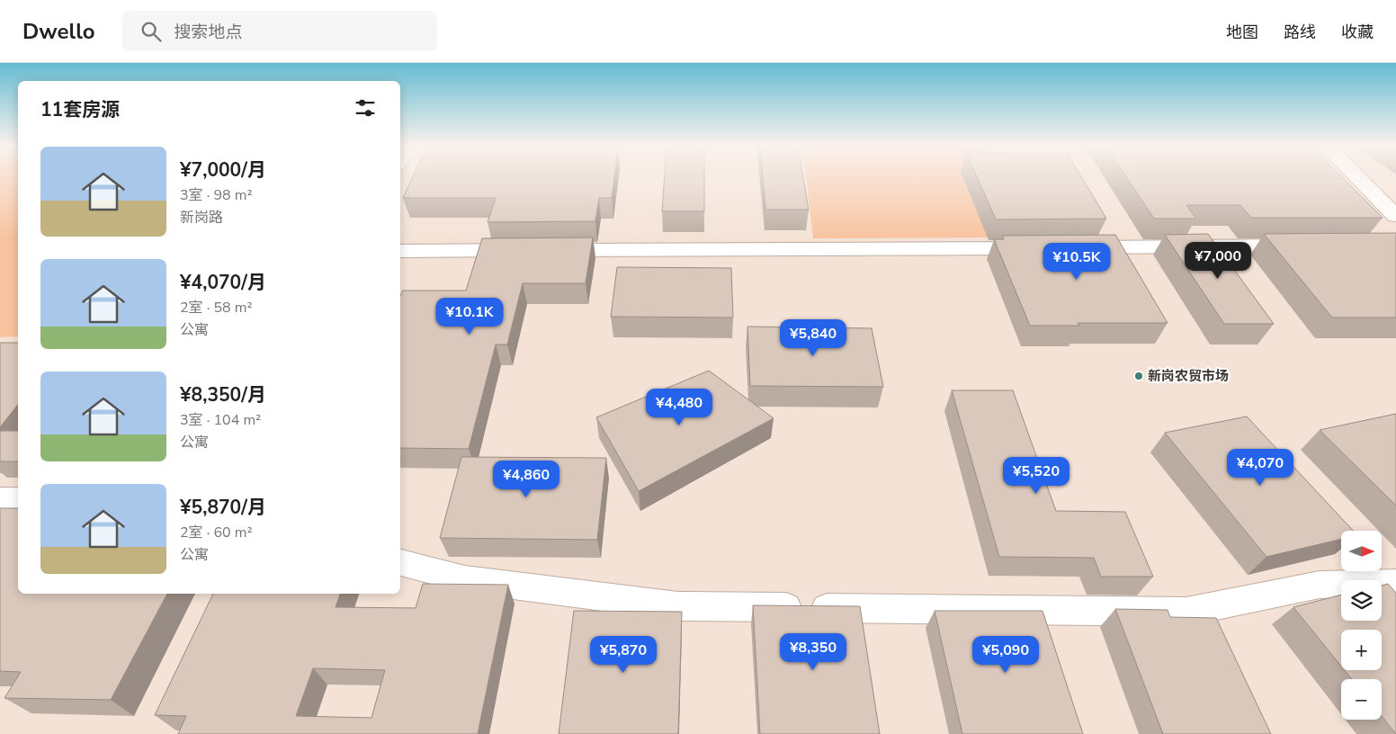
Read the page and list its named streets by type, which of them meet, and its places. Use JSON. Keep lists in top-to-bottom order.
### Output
{
  "places": ["新岗农贸市场"],
  "north": "right",
  "page": {
    "header": "Dwello",
    "search": "搜索地点",
    "nav": ["地图", "路线", "收藏"],
    "heading": "11套房源",
    "list": [
      {
        "name": "¥7,000/月",
        "note": "3室 · 98 m² · 新岗路"
      },
      {
        "name": "¥4,070/月",
        "note": "2室 · 58 m² · 公寓"
      },
      {
        "name": "¥8,350/月",
        "note": "3室 · 104 m² · 公寓"
      },
      {
        "name": "¥5,870/月",
        "note": "2室 · 60 m² · 公寓"
      }
    ],
    "price": [
      "¥7,000",
      "¥10.5K",
      "¥10.1K",
      "¥5,840",
      "¥4,480",
      "¥4,070",
      "¥5,520",
      "¥4,860",
      "¥8,350",
      "¥5,870",
      "¥5,090"
    ],
    "map_buttons": ["+", "−"]
  }
}
